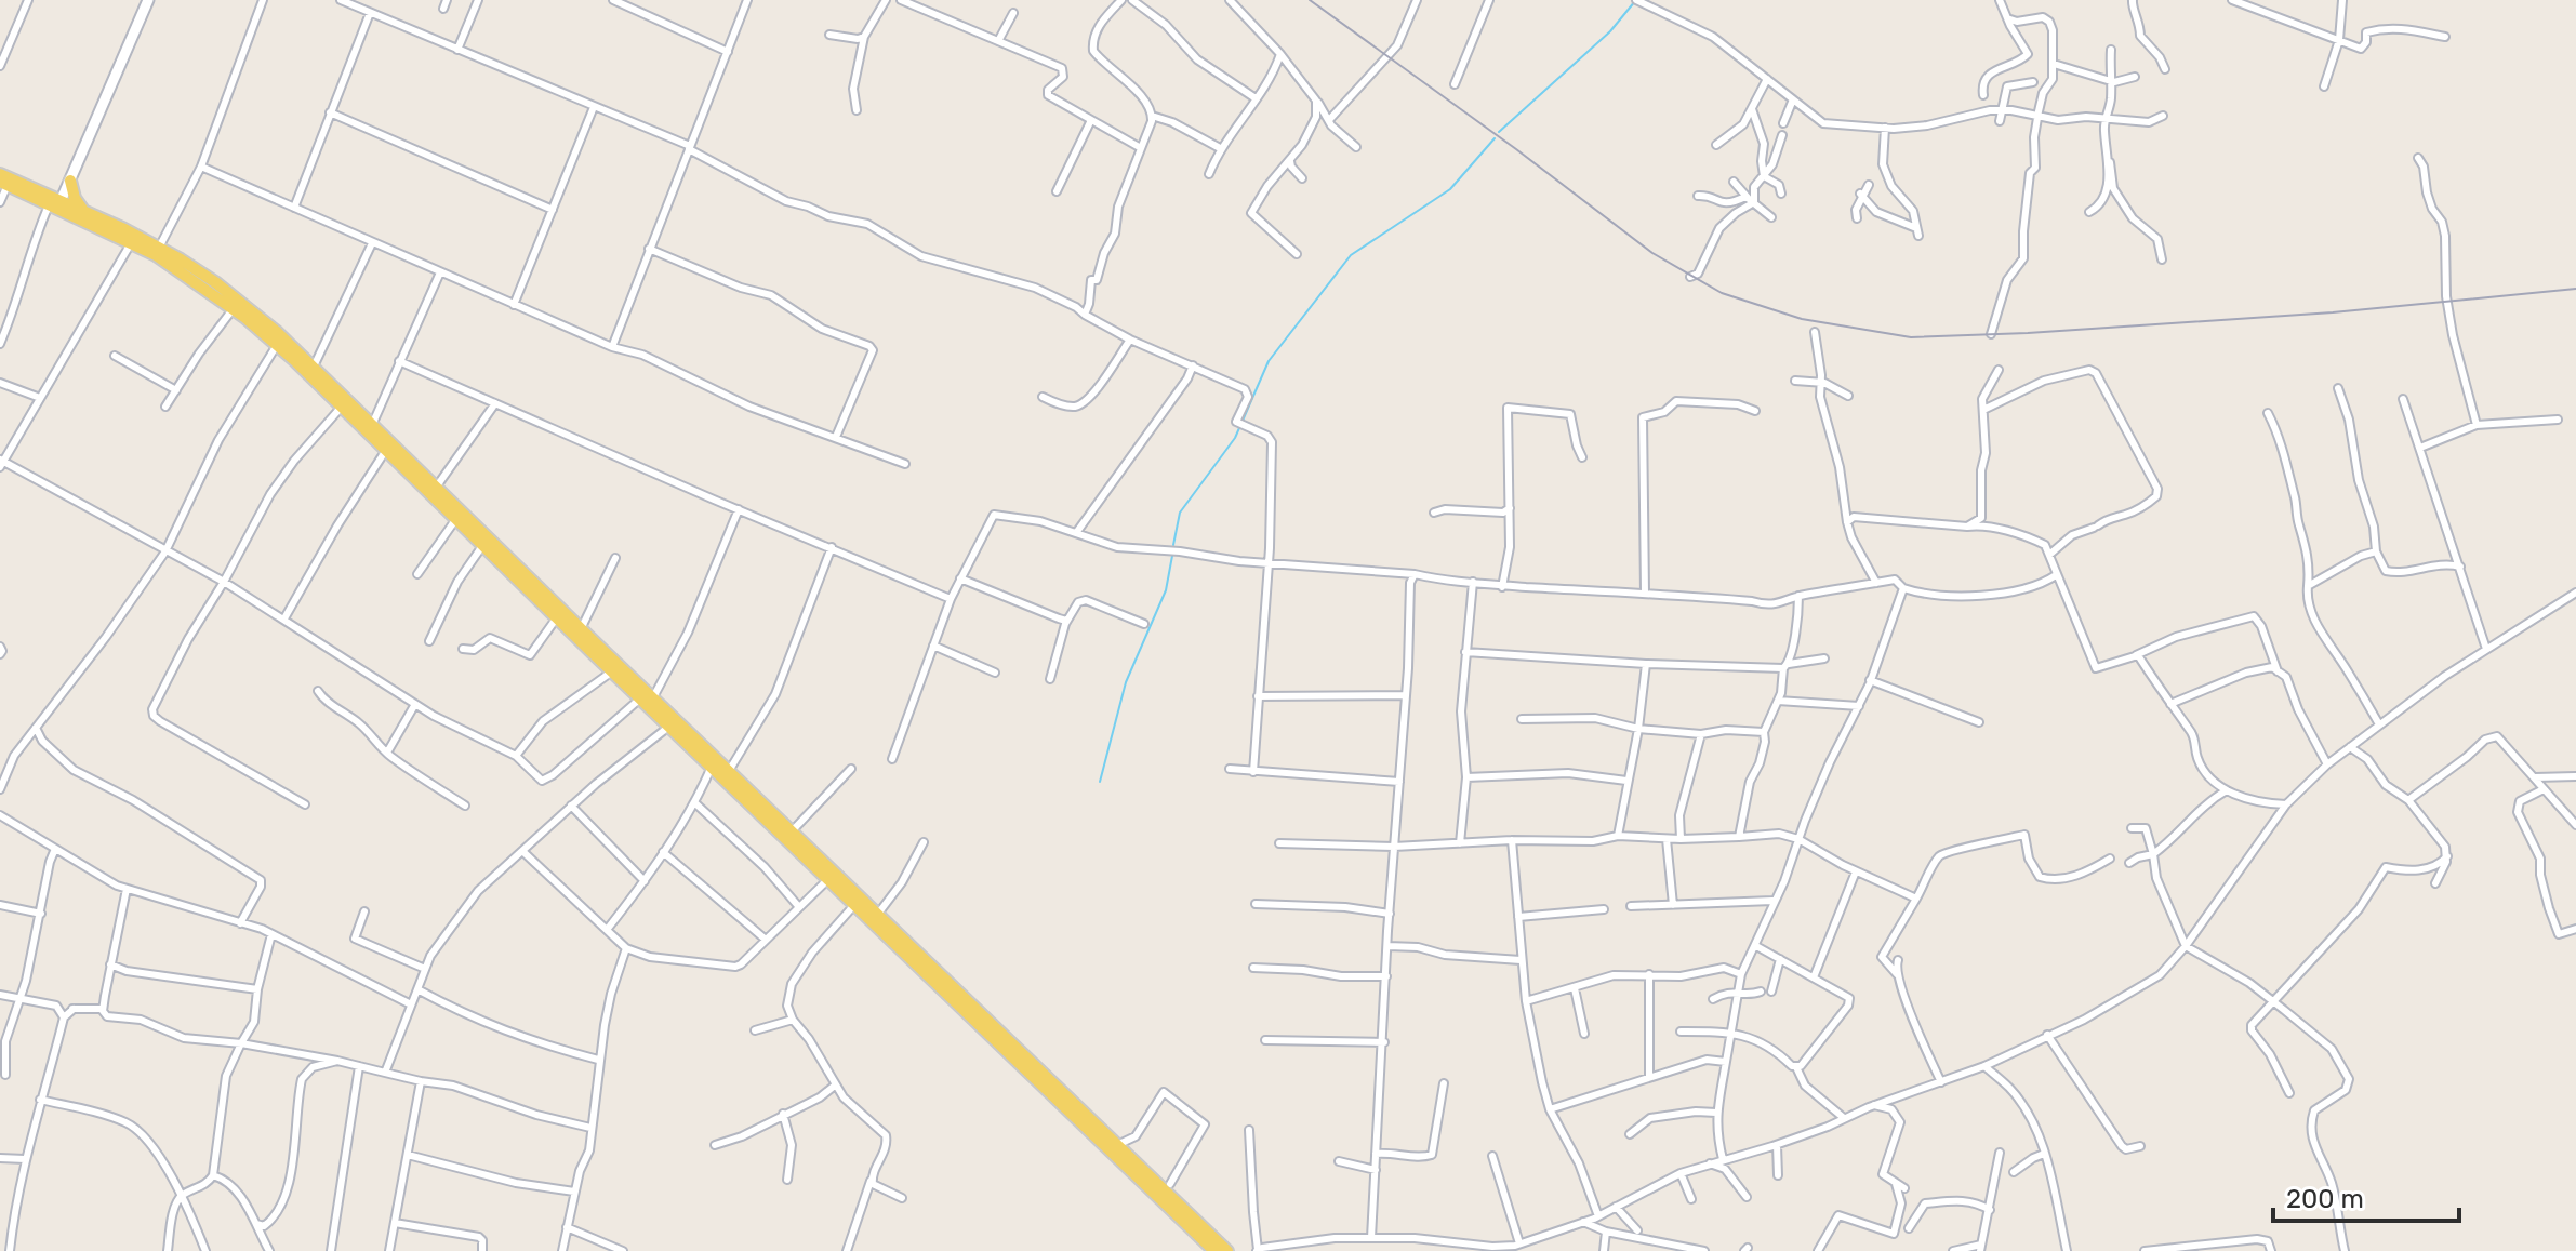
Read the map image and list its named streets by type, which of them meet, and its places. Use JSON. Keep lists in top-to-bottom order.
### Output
{
  "scale_bar": "200 m"
}
